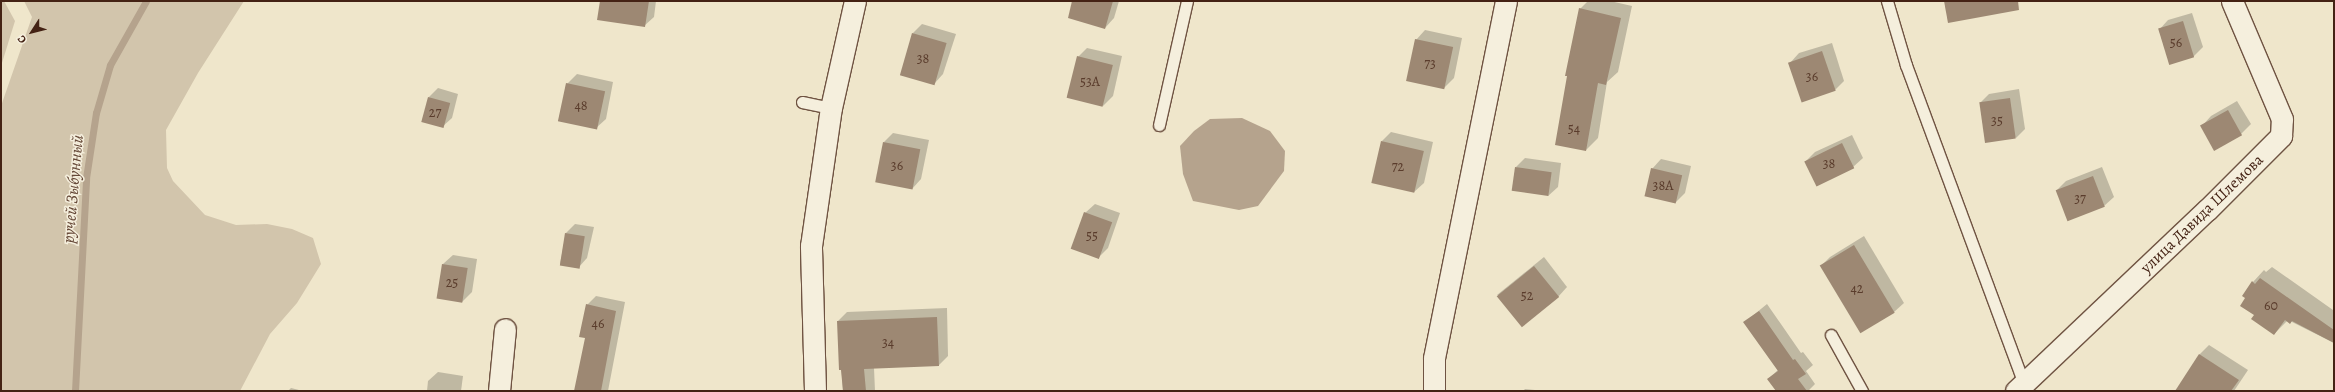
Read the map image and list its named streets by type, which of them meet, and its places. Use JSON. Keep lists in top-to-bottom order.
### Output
{
  "streets": {
    "street": ["улица Давида Шлемова"]
  },
  "water": ["ручей Зыбунный"],
  "house_numbers": [
    "56",
    "38",
    "73",
    "36",
    "53А",
    "48",
    "27",
    "35",
    "54",
    "38",
    "36",
    "72",
    "38А",
    "37",
    "55",
    "25",
    "42",
    "52",
    "60",
    "46",
    "34"
  ],
  "north": "bottom left"
}
